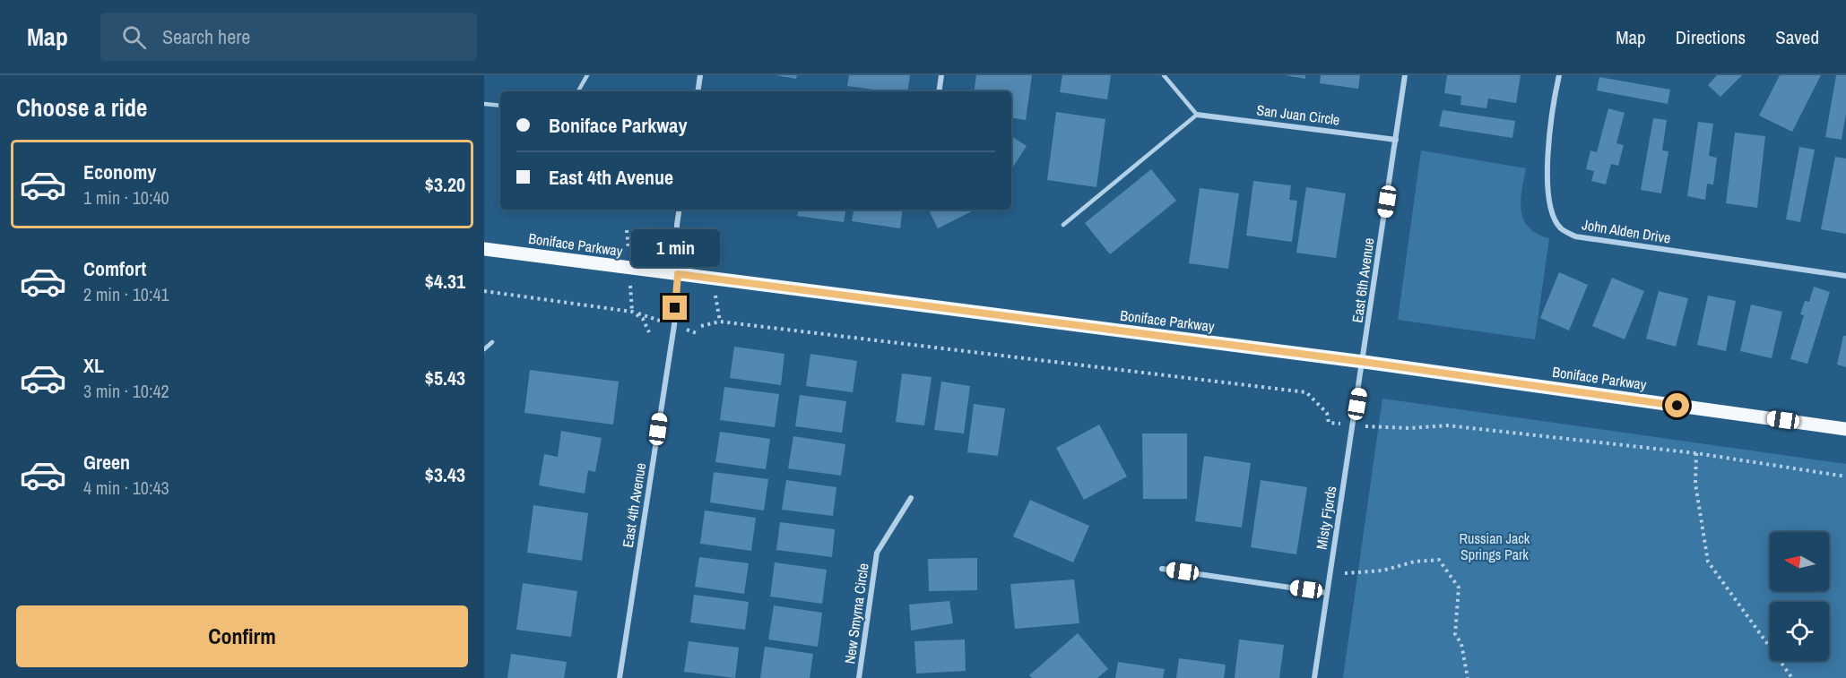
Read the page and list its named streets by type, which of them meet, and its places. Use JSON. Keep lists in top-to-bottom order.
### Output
{
  "streets": {
    "main road": ["Boniface Parkway"],
    "street": [
      "San Juan Circle",
      "John Alden Drive",
      "East 6th Avenue",
      "East 4th Avenue",
      "Misty Fjords",
      "New Smyrna Circle"
    ]
  },
  "crossings": [
    ["San Juan Circle", "East 6th Avenue"],
    ["Boniface Parkway", "East 6th Avenue"],
    ["Boniface Parkway", "East 4th Avenue"],
    ["Boniface Parkway", "Misty Fjords"],
    ["East 6th Avenue", "Misty Fjords"]
  ],
  "parks": ["Russian Jack Springs Park"],
  "north": "left",
  "page": {
    "header": "Map",
    "search": "Search here",
    "nav": ["Map", "Directions", "Saved"],
    "heading": "Choose a ride",
    "banner": ["Boniface Parkway", "East 4th Avenue"],
    "list": [
      {
        "name": "Economy",
        "note": "1 min · 10:40",
        "value": "$3.20"
      },
      {
        "name": "Comfort",
        "note": "2 min · 10:41",
        "value": "$4.31"
      },
      {
        "name": "XL",
        "note": "3 min · 10:42",
        "value": "$5.43"
      },
      {
        "name": "Green",
        "note": "4 min · 10:43",
        "value": "$3.43"
      }
    ],
    "bubble": "1 min",
    "buttons": "Confirm"
  }
}
